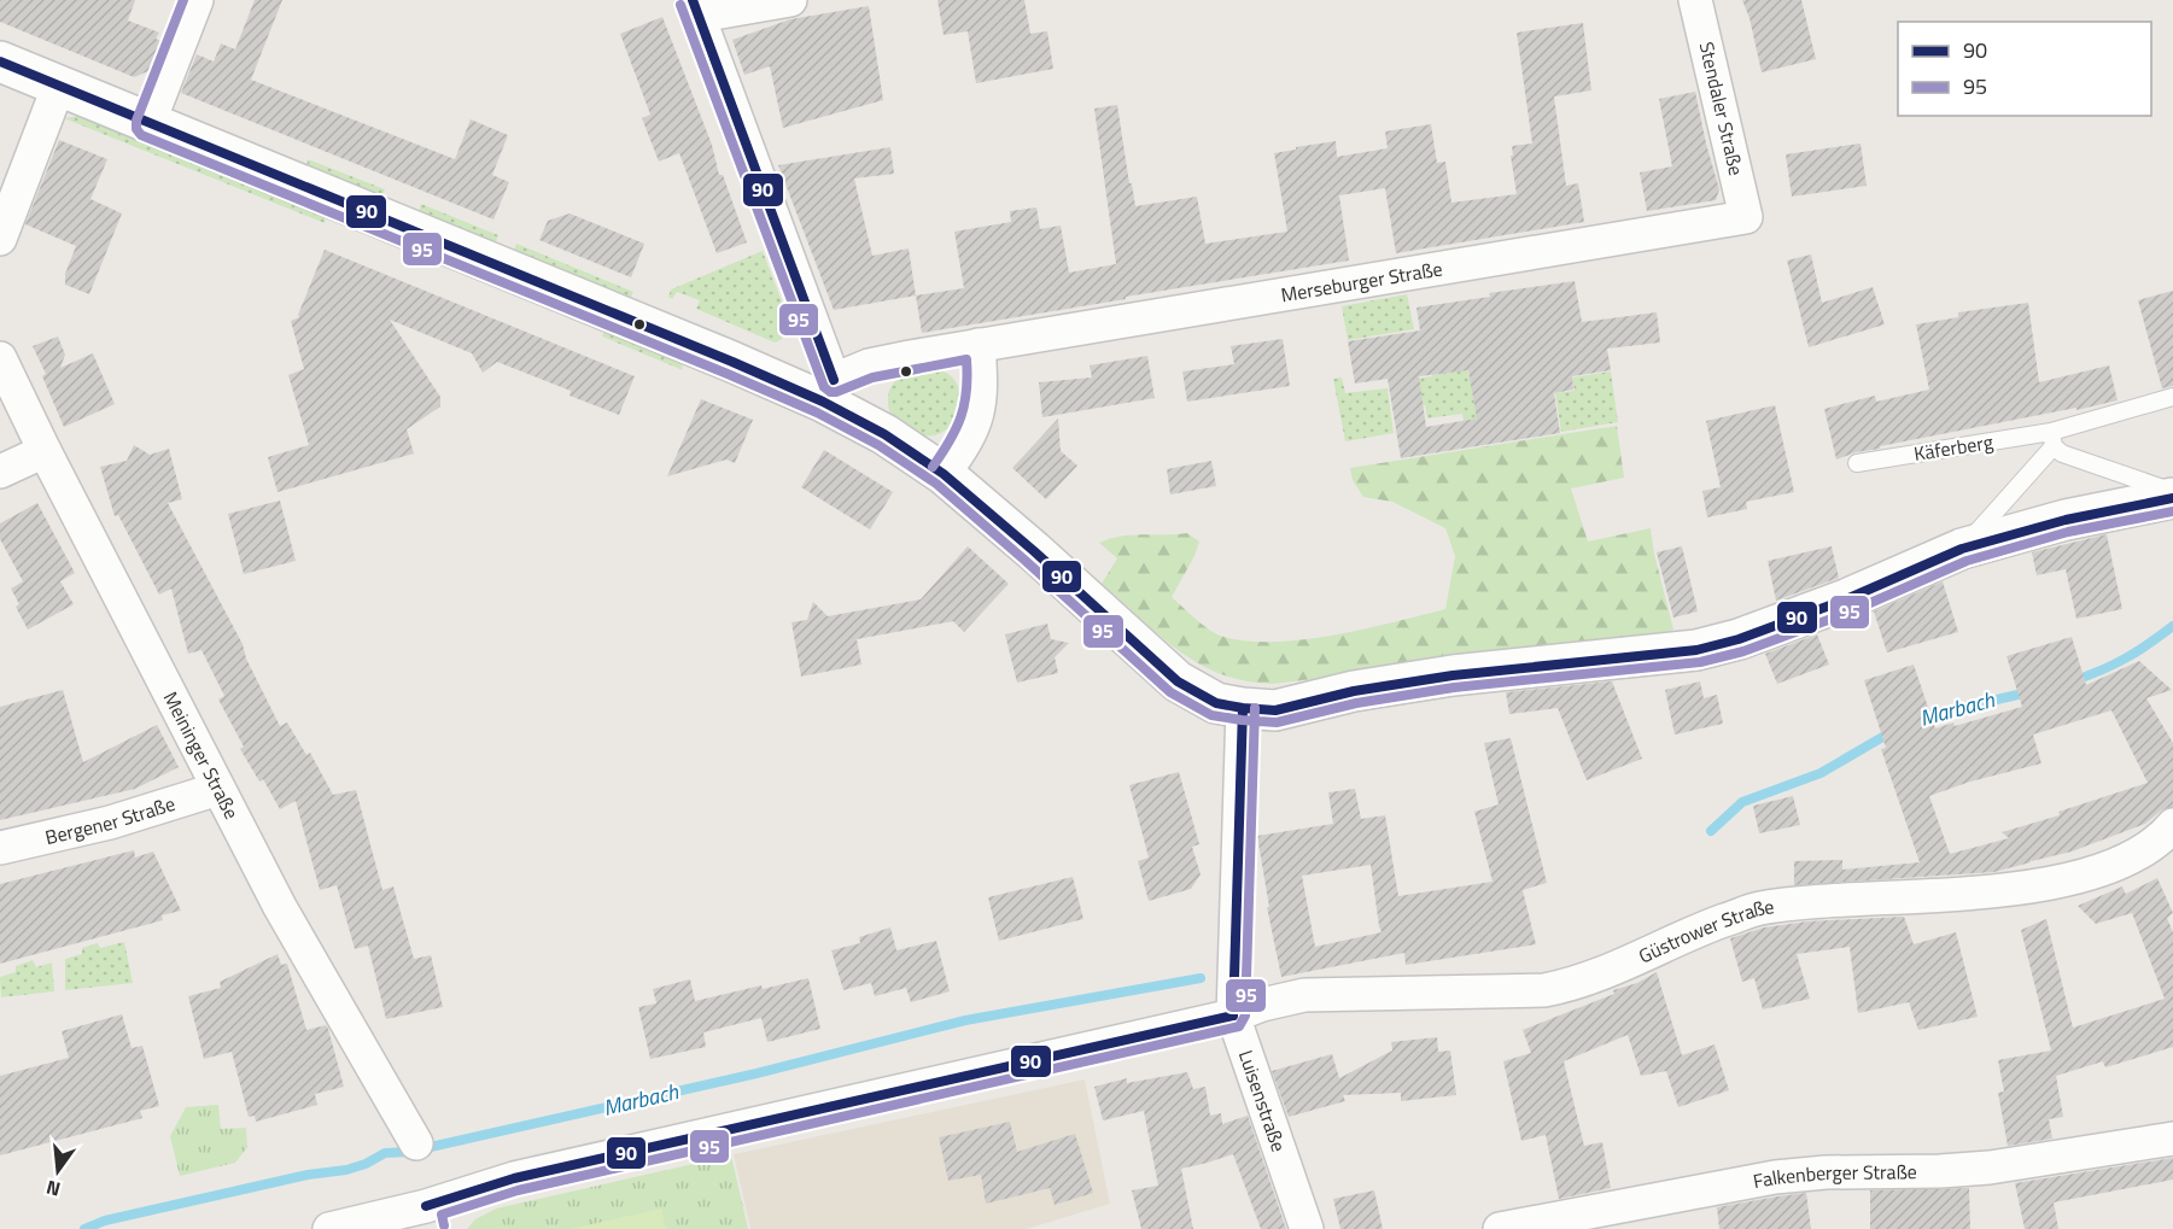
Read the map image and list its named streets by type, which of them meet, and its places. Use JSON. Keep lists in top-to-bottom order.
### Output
{
  "streets": {
    "street": [
      "Stendaler Straße",
      "Merseburger Straße",
      "Meininger Straße",
      "Bergener Straße",
      "Güstrower Straße",
      "Luisenstraße",
      "Falkenberger Straße"
    ],
    "lane": ["Käferberg"]
  },
  "crossings": [
    ["Stendaler Straße", "Merseburger Straße"],
    ["Meininger Straße", "Bergener Straße"],
    ["Güstrower Straße", "Luisenstraße"]
  ],
  "water": ["Marbach"],
  "lines": ["transit line 90", "transit line 95"],
  "legend": ["90", "95"],
  "north": "bottom"
}
